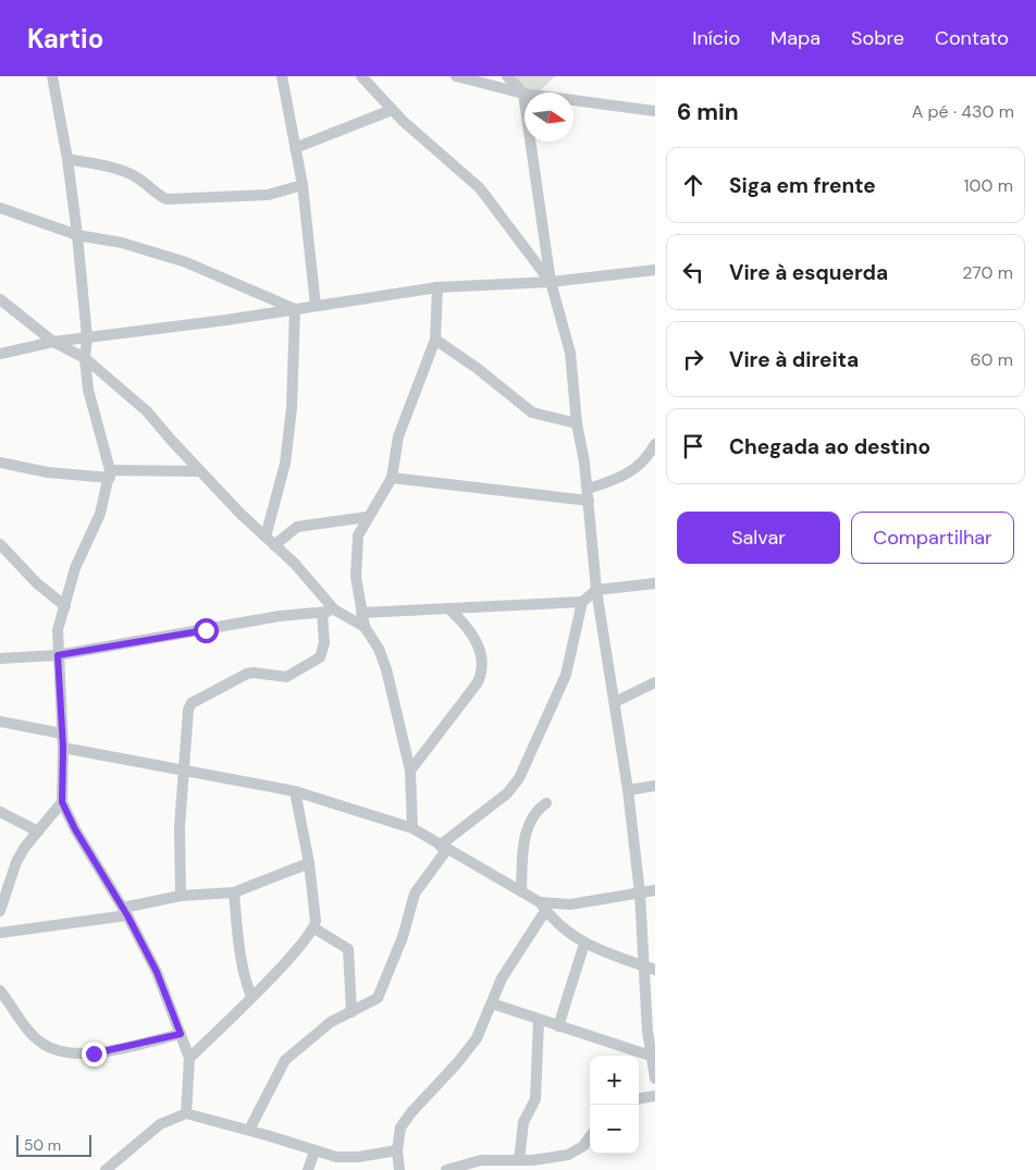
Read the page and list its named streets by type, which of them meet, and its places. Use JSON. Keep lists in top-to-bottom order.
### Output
{
  "scale_bar": "50 m",
  "north": "right",
  "page": {
    "header": "Kartio",
    "nav": [
      "Início",
      "Mapa",
      "Sobre",
      "Contato"
    ],
    "heading": ["6 min", "A pé · 430 m"],
    "list": [
      ["Siga em frente", "100 m"],
      ["Vire à esquerda", "270 m"],
      ["Vire à direita", "60 m"],
      "Chegada ao destino"
    ],
    "buttons": ["Salvar", "Compartilhar"],
    "map_buttons": ["+", "−"],
    "scale": "50 m"
  }
}
